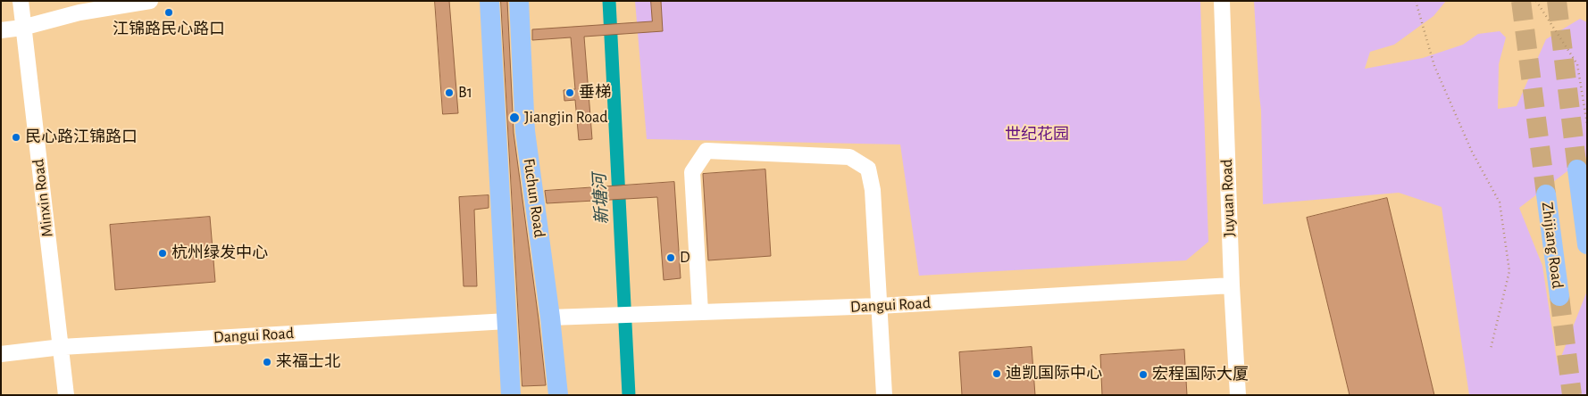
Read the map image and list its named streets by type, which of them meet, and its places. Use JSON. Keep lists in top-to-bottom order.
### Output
{
  "streets": {
    "main road": ["Fuchun Road", "Zhijiang Road"],
    "street": ["Minxin Road", "Juyuan Road", "Dangui Road"]
  },
  "crossings": [
    ["Minxin Road", "Dangui Road"],
    ["Fuchun Road", "Dangui Road"],
    ["Juyuan Road", "Dangui Road"]
  ],
  "water": ["新塘河"],
  "parks": ["世纪花园"],
  "places": [
    "江锦路民心路口",
    "B1",
    "垂梯",
    "Jiangjin Road",
    "民心路江锦路口",
    "杭州绿发中心",
    "D",
    "来福士北",
    "迪凯国际中心",
    "宏程国际大厦"
  ]
}
